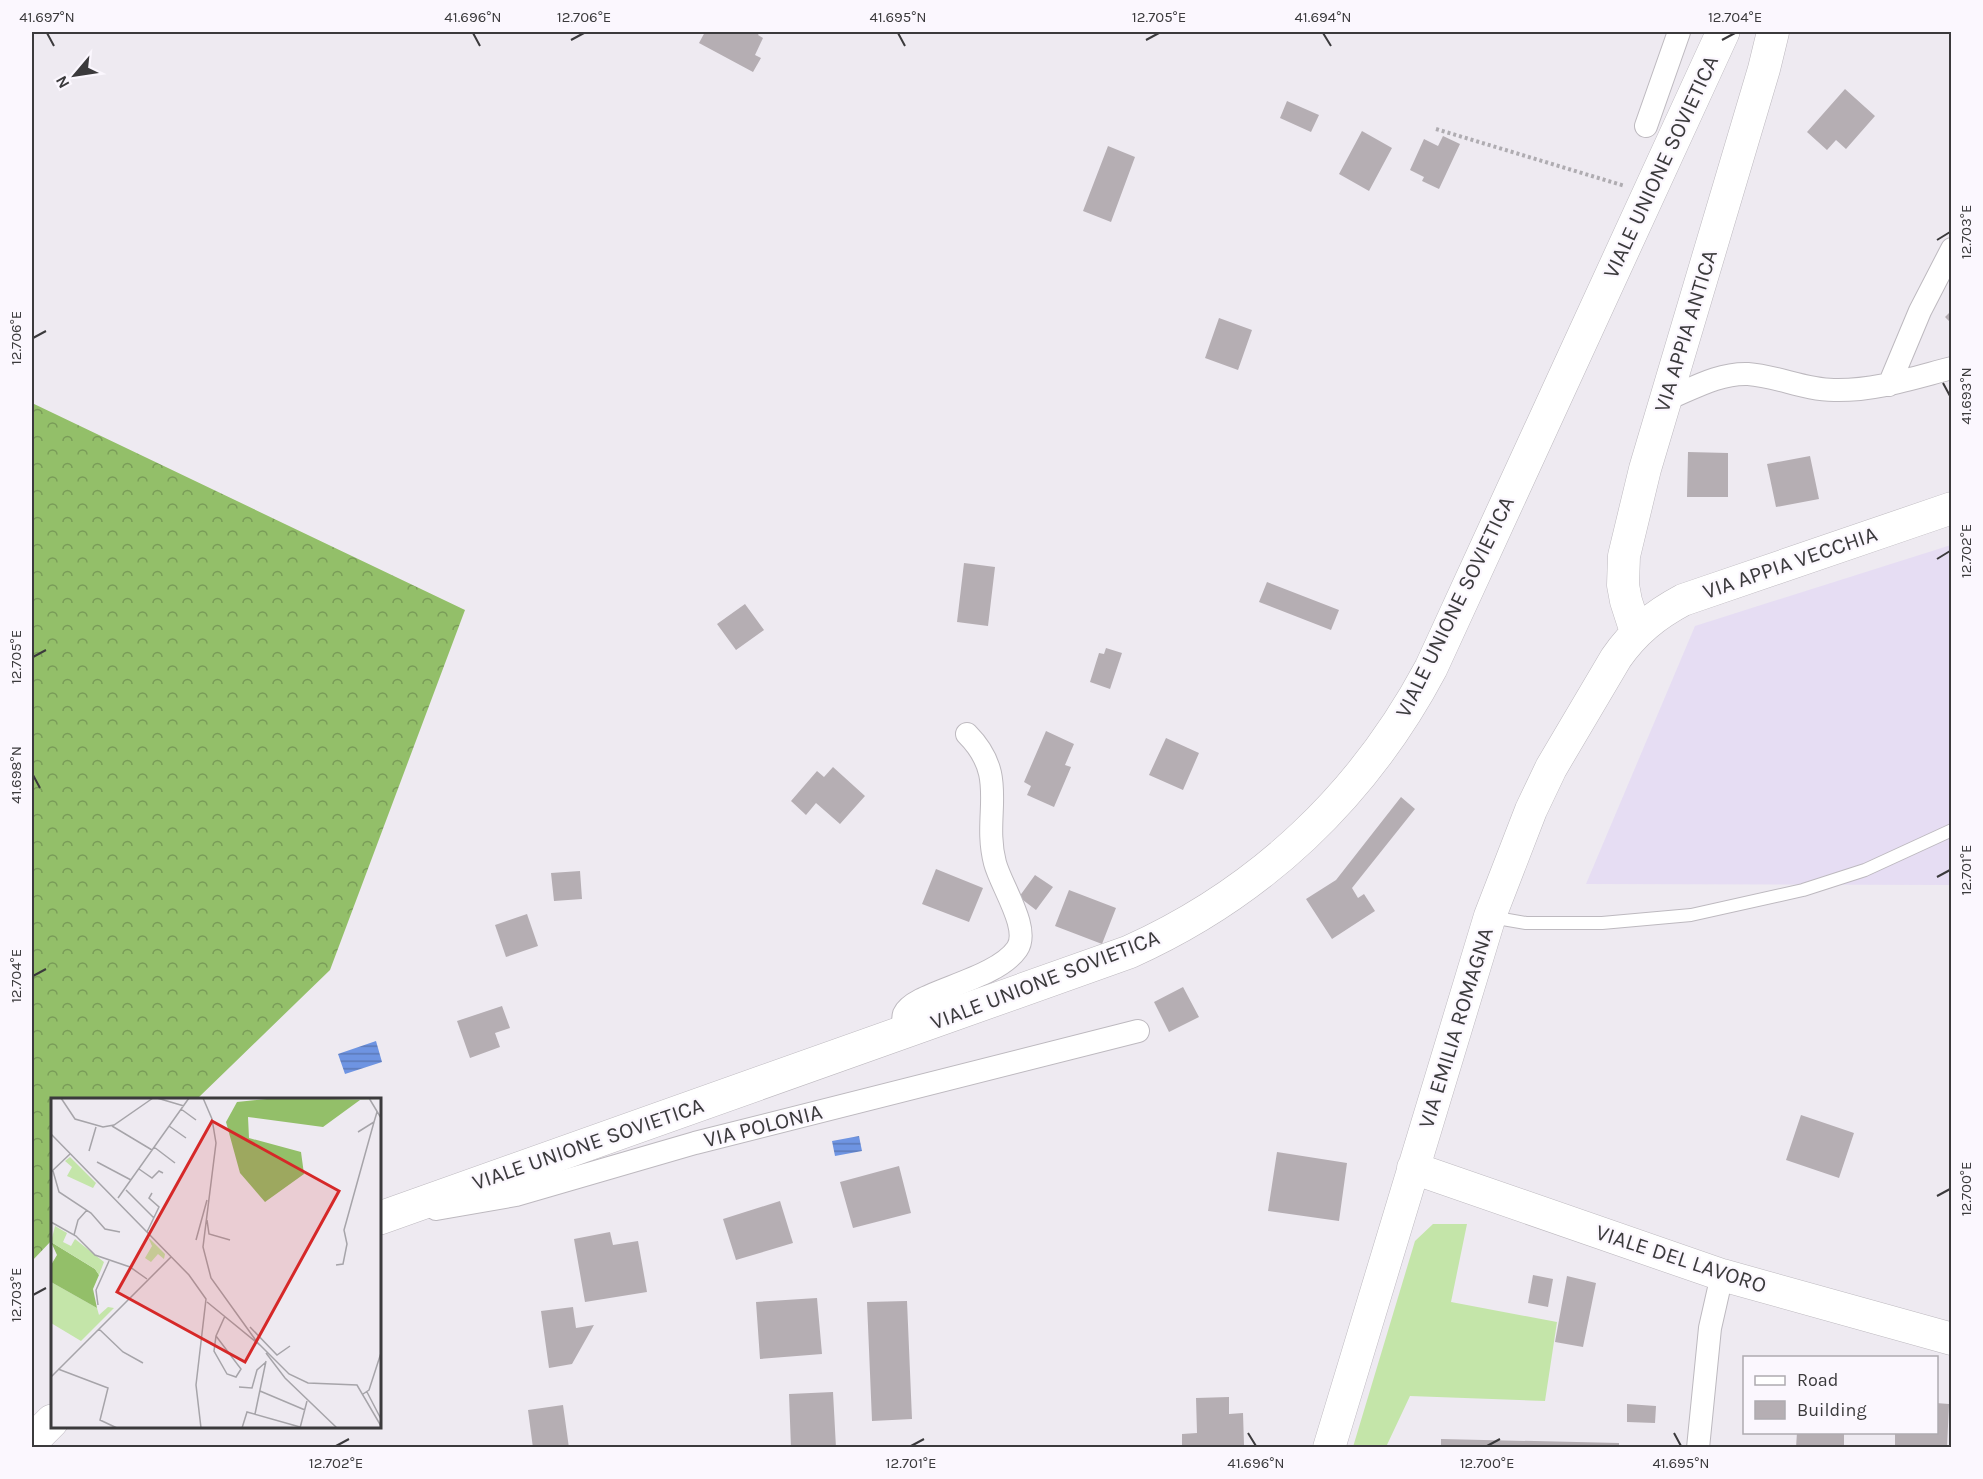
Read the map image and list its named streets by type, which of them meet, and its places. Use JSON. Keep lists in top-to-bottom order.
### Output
{
  "streets": {
    "main road": [
      "VIALE UNIONE SOVIETICA",
      "VIA APPIA ANTICA",
      "VIA APPIA VECCHIA",
      "VIA EMILIA ROMAGNA",
      "VIALE DEL LAVORO"
    ],
    "street": ["VIA POLONIA"]
  },
  "crossings": [
    ["VIALE UNIONE SOVIETICA", "VIA POLONIA"],
    ["VIA APPIA ANTICA", "VIA APPIA VECCHIA"],
    ["VIA APPIA ANTICA", "VIA EMILIA ROMAGNA"],
    ["VIA APPIA VECCHIA", "VIA EMILIA ROMAGNA"],
    ["VIA EMILIA ROMAGNA", "VIALE DEL LAVORO"]
  ],
  "legend": ["Road", "Building"],
  "north": "bottom left",
  "coordinates": [
    "41.697°N",
    "41.696°N",
    "12.706°E",
    "41.695°N",
    "12.705°E",
    "41.694°N",
    "12.704°E",
    "12.703°E",
    "41.693°N",
    "12.702°E",
    "41.698°N",
    "12.701°E",
    "12.700°E"
  ]
}
